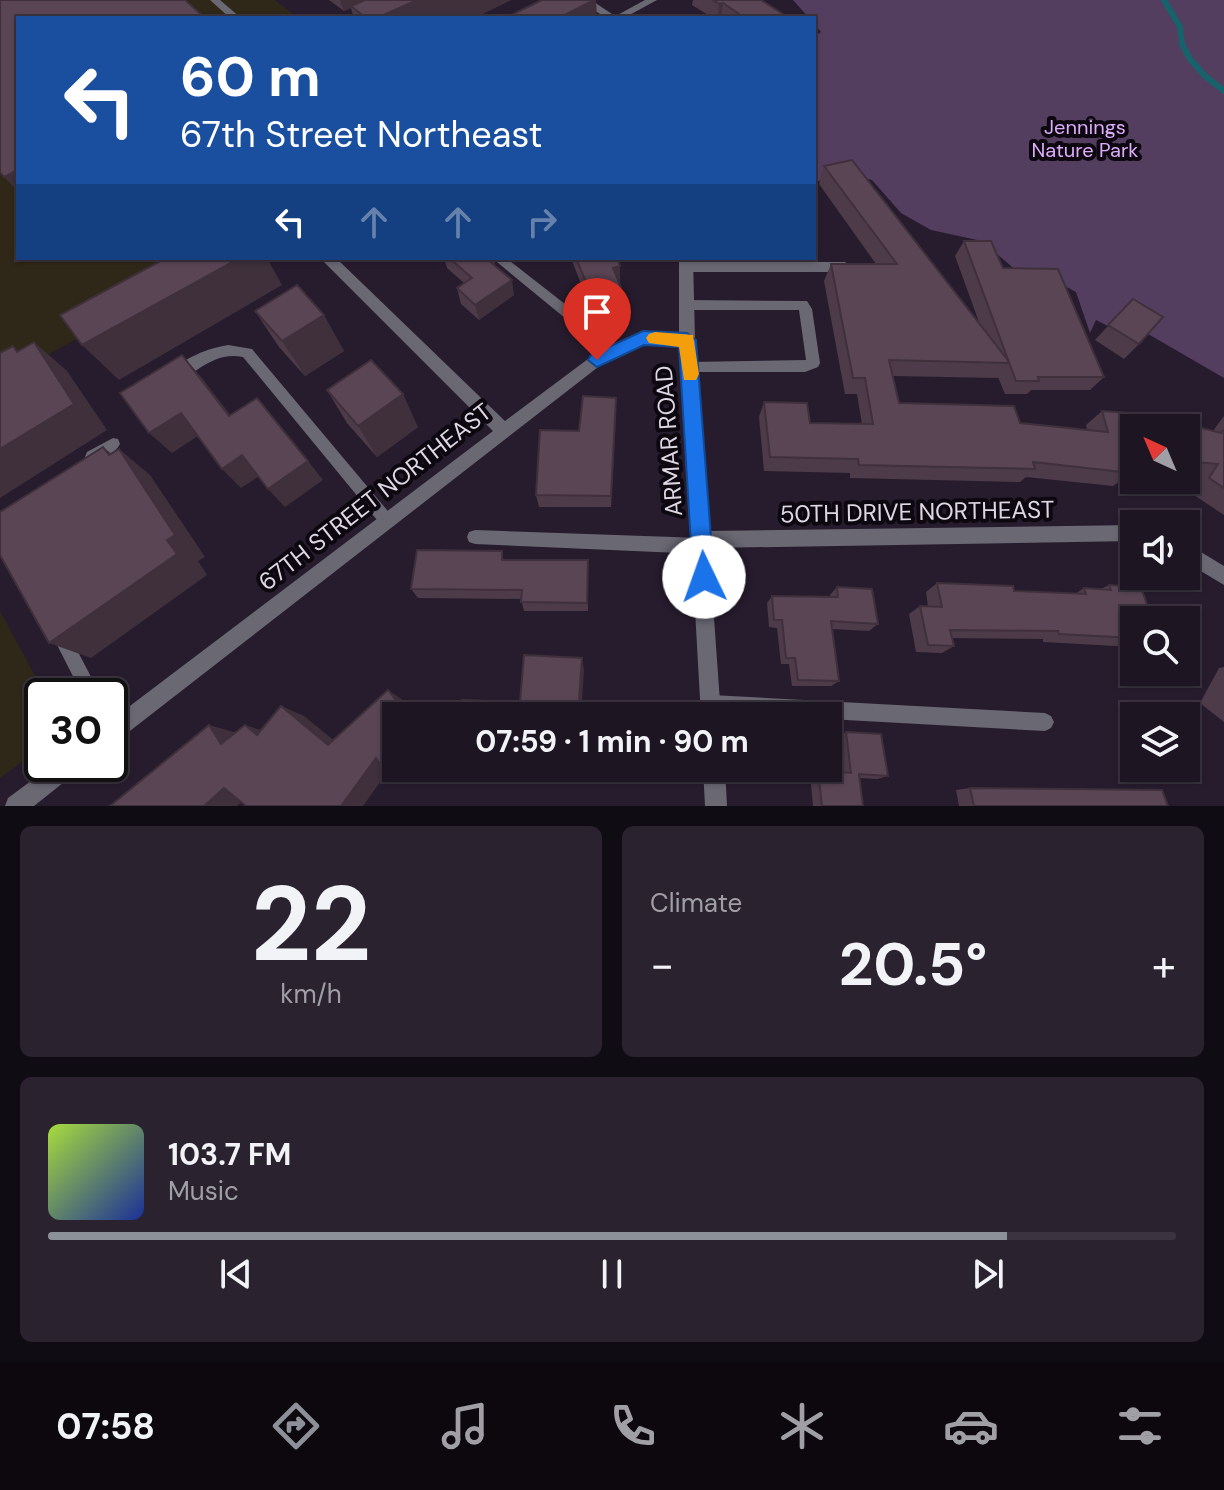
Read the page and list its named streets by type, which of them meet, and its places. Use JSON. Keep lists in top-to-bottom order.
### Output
{
  "streets": {
    "street": ["ARMAR ROAD", "67TH STREET NORTHEAST", "50TH DRIVE NORTHEAST"]
  },
  "crossings": [
    ["ARMAR ROAD", "67TH STREET NORTHEAST"],
    ["ARMAR ROAD", "50TH DRIVE NORTHEAST"]
  ],
  "parks": ["Jennings Nature Park"],
  "north": "top left",
  "page": {
    "turn": ["60 m", "67th Street Northeast"],
    "limit": "30",
    "trip": "07:59 · 1 min · 90 m",
    "tile": [
      ["22", "km/h"],
      "Climate"
    ],
    "heat": ["−", "20.5°", "+"],
    "song": ["103.7 FM", "Music"],
    "tabs": "07:58"
  }
}
